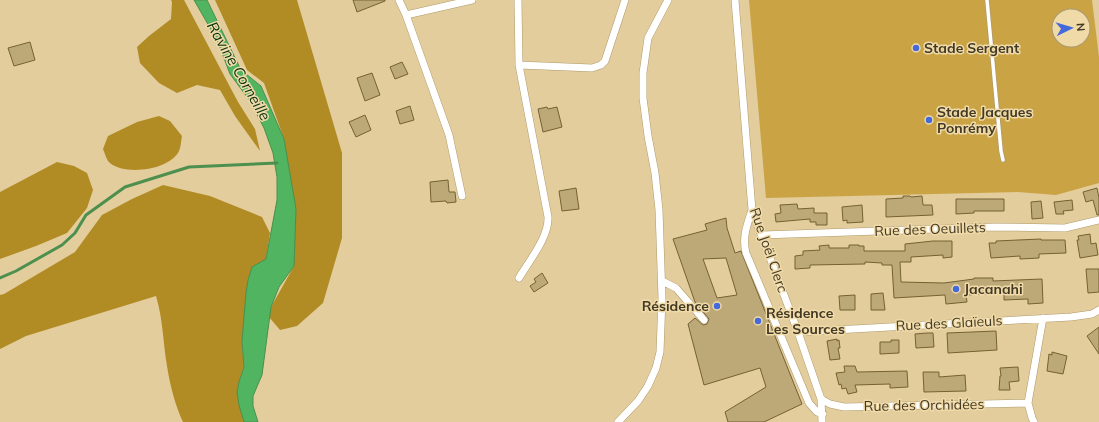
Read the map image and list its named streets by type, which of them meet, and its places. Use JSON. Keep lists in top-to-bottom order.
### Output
{
  "streets": {
    "street": [
      "Rue des Oeuillets",
      "Rue Joël Clerc",
      "Rue des Glaïeuls",
      "Rue des Orchidées"
    ]
  },
  "crossings": [
    ["Rue des Oeuillets", "Rue Joël Clerc"],
    ["Rue Joël Clerc", "Rue des Glaïeuls"],
    ["Rue Joël Clerc", "Rue des Orchidées"]
  ],
  "water": ["Ravine Corneille"],
  "places": [
    "Stade Sergent",
    "Stade Jacques Ponrémy",
    "Jacanahi",
    "Résidence",
    "Résidence Les Sources"
  ],
  "north": "right"
}
